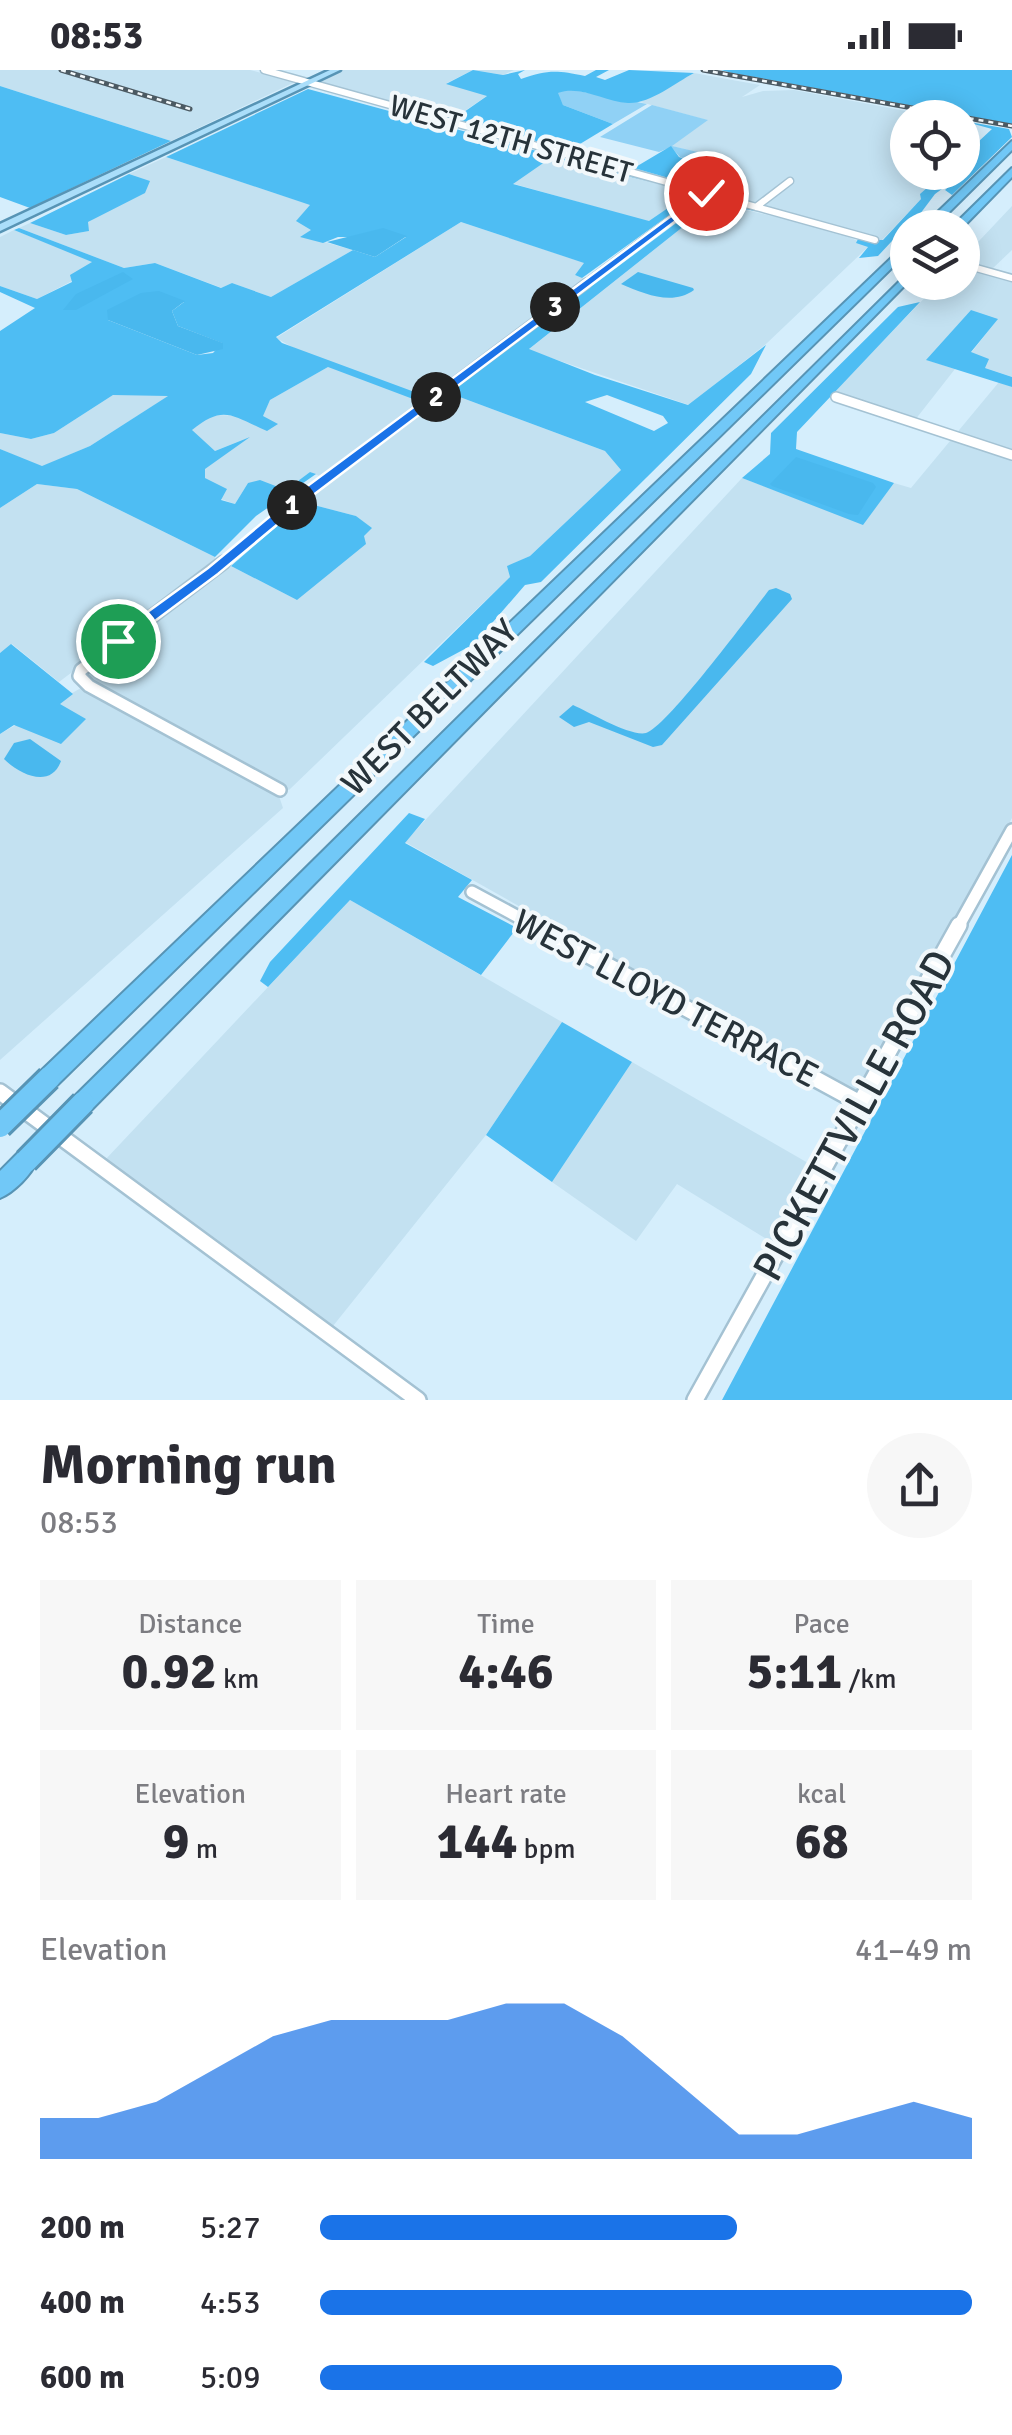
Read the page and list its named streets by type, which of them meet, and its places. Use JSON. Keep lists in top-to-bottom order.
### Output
{
  "streets": {
    "highway": ["WEST BELTWAY"],
    "street": ["WEST 12TH STREET", "WEST LLOYD TERRACE", "PICKETTVILLE ROAD"]
  },
  "crossings": [
    ["WEST LLOYD TERRACE", "PICKETTVILLE ROAD"]
  ],
  "page": {
    "status": "08:53",
    "pins": ["3", "2", "1"],
    "heading": ["Morning run", "08:53"],
    "stats": [
      ["Distance", "0.92 km"],
      ["Time", "4:46"],
      ["Pace", "5:11 /km"],
      ["Elevation", "9 m"],
      ["Heart rate", "144 bpm"],
      ["kcal", "68"]
    ],
    "chart": ["Elevation", "41–49 m"],
    "list": [
      {
        "name": "200 m",
        "note": "5:27"
      },
      {
        "name": "400 m",
        "note": "4:53"
      },
      {
        "name": "600 m",
        "note": "5:09"
      }
    ]
  }
}
